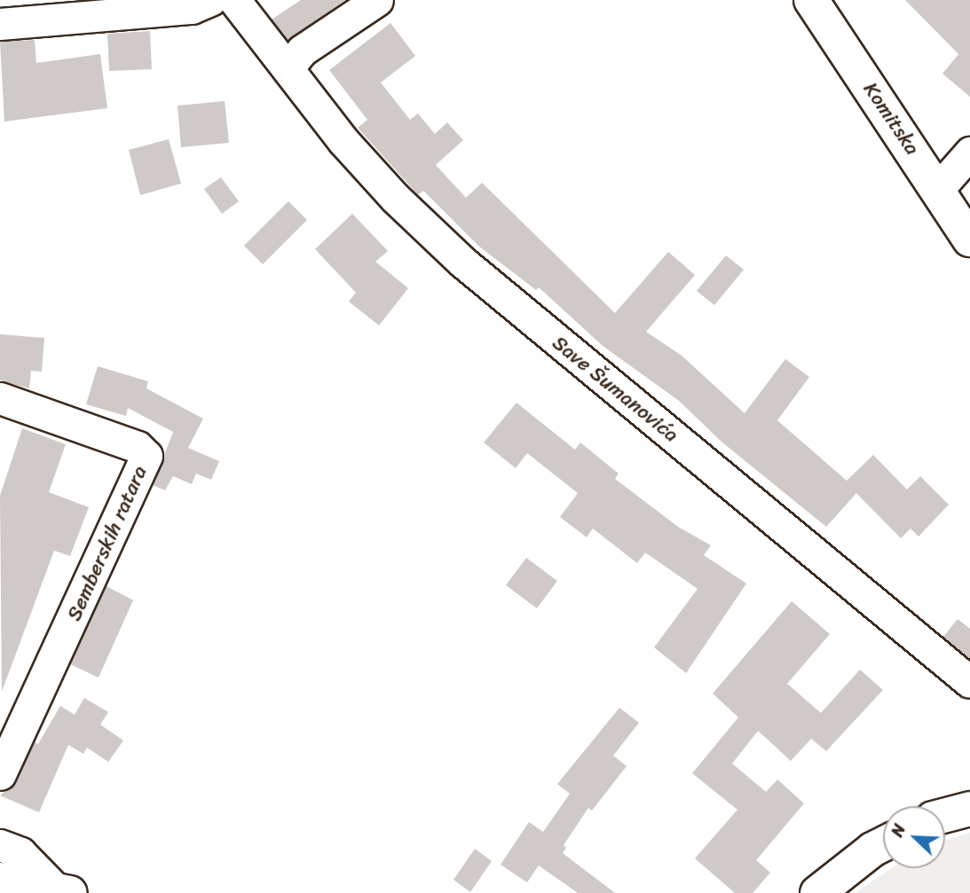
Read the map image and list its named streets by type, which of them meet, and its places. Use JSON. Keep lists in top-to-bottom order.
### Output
{
  "streets": {
    "main road": ["Komitska"],
    "street": ["Save Šumanovića", "Semberskih ratara"]
  },
  "north": "top left"
}
